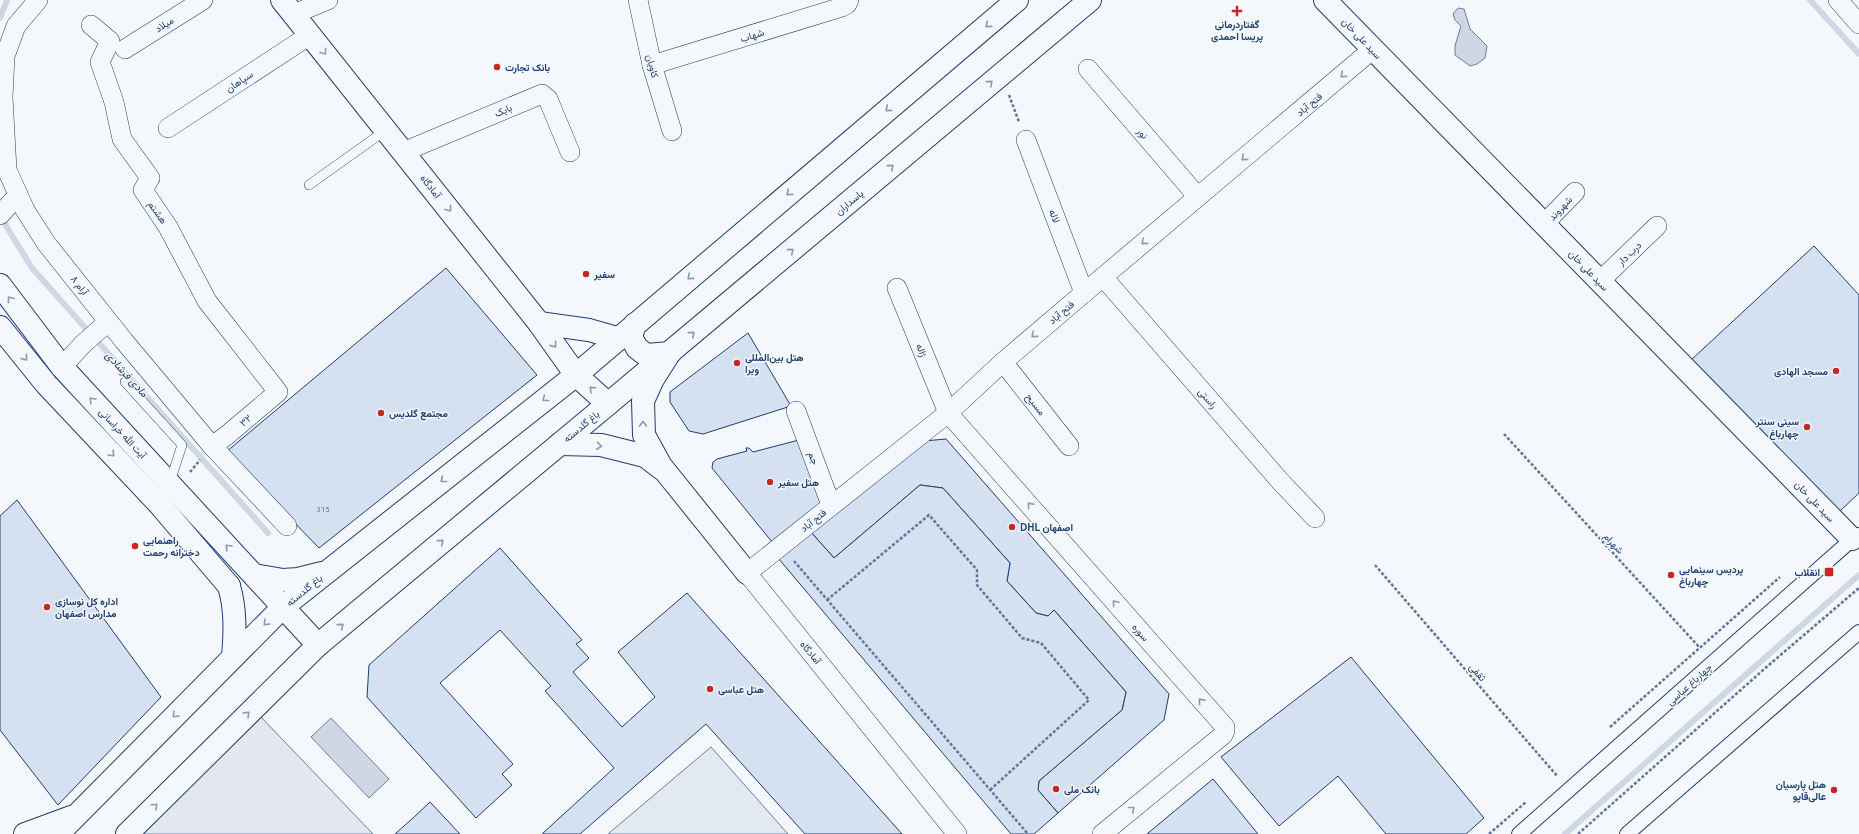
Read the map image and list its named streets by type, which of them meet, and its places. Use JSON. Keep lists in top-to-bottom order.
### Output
{
  "streets": {
    "main road": [
      "سید علی خان",
      "آمادگاه",
      "پاسداران",
      "باغ گلدسته",
      "آیت الله خراسانی"
    ],
    "street": [
      "میلاد",
      "شهاب",
      "کاویان",
      "سپاهان",
      "فتح آباد",
      "بابک",
      "نور",
      "شهروند",
      "هشتم",
      "لاله",
      "درب دار",
      "۸ آرام",
      "ژاله",
      "راستی",
      "مسیح",
      "۳۲",
      "جم",
      "سوره",
      "چهارباغ عباسی"
    ],
    "path": ["شهرام", "ثقفی"]
  },
  "crossings": [
    ["شهاب", "کاویان"],
    ["سید علی خان", "فتح آباد"],
    ["سید علی خان", "شهروند"],
    ["سید علی خان", "درب دار"],
    ["سید علی خان", "چهارباغ عباسی"],
    ["سپاهان", "آمادگاه"],
    ["فتح آباد", "نور"],
    ["فتح آباد", "آمادگاه"],
    ["فتح آباد", "لاله"],
    ["فتح آباد", "ژاله"],
    ["فتح آباد", "راستی"],
    ["فتح آباد", "مسیح"],
    ["فتح آباد", "جم"],
    ["فتح آباد", "سوره"],
    ["بابک", "آمادگاه"],
    ["آمادگاه", "پاسداران"],
    ["آمادگاه", "باغ گلدسته"],
    ["پاسداران", "باغ گلدسته"],
    ["هشتم", "۳۲"],
    ["۸ آرام", "۳۲"],
    ["ژاله", "سوره"],
    ["باغ گلدسته", "آیت الله خراسانی"],
    ["شهرام", "چهارباغ عباسی"],
    ["ثقفی", "چهارباغ عباسی"]
  ],
  "one_way": ["فتح آباد"],
  "water": ["مادی فرشادی"],
  "places": {
    "health": ["گفتاردرمانی پریسا احمدی"],
    "other": [
      "بانک تجارت",
      "سفیر",
      "هتل بین‌المللی ویرا",
      "مسجد الهادی",
      "مجتمع گلدیس",
      "سیتی سنتر چهارباغ",
      "هتل سفیر",
      "DHL اصفهان",
      "راهنمایی دخترانه رحمت",
      "پردیس سینمایی چهارباغ",
      "اداره کل نوسازی مدارس اصفهان",
      "هتل عباسی",
      "بانک ملی",
      "هتل پارسیان عالی‌قاپو"
    ],
    "transit": ["انقلاب"]
  },
  "house_numbers": ["315"]
}
